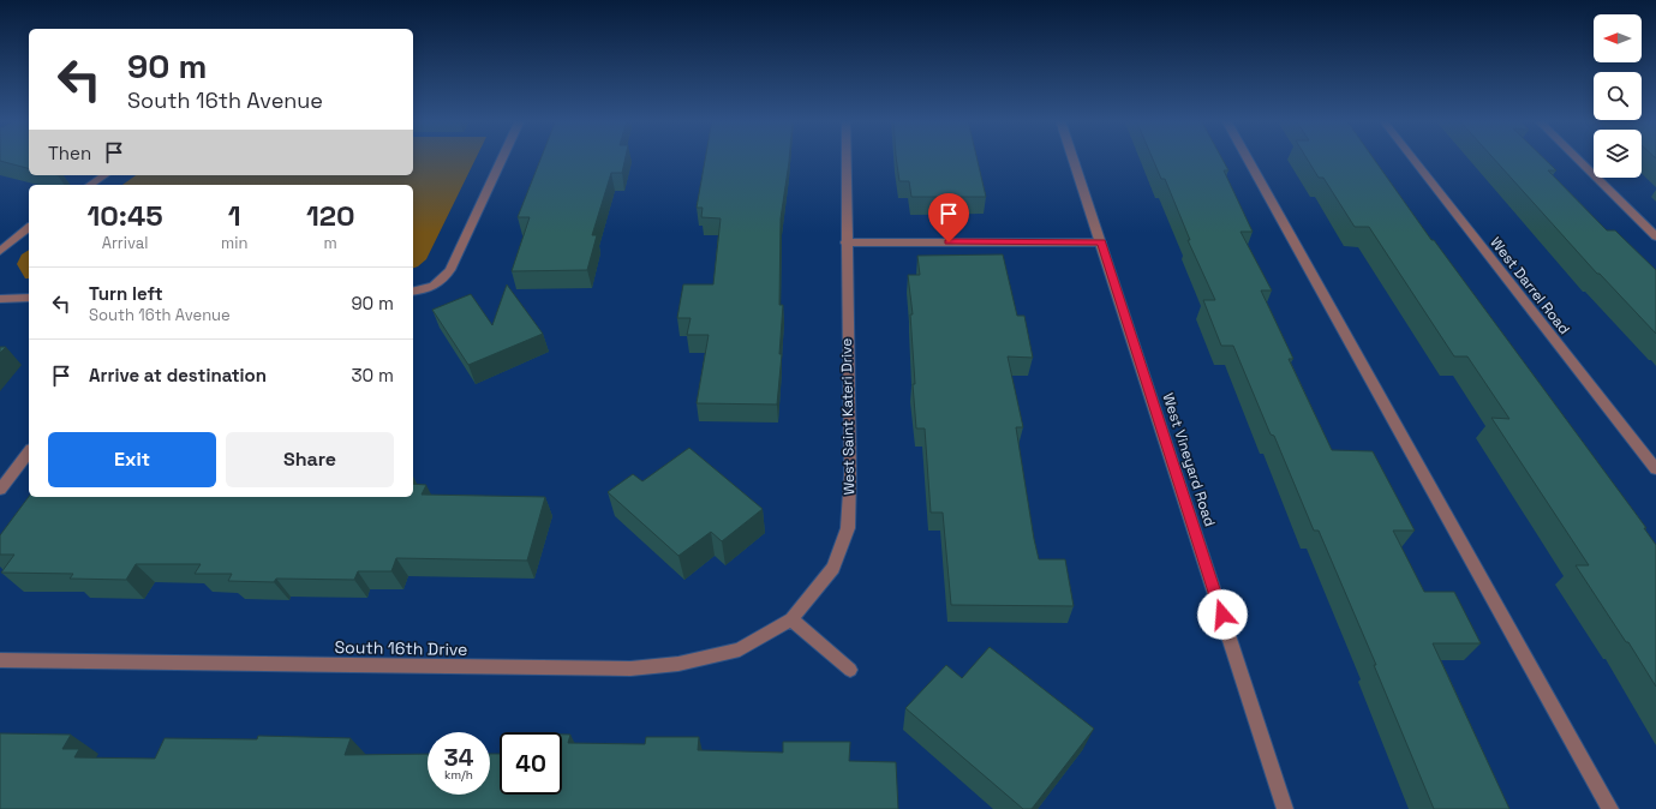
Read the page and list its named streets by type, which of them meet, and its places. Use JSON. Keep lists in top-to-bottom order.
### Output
{
  "streets": {
    "street": [
      "West Darrel Road",
      "West Saint Kateri Drive",
      "West Vineyard Road",
      "South 16th Drive"
    ]
  },
  "crossings": [
    ["West Saint Kateri Drive", "South 16th Drive"]
  ],
  "north": "left",
  "page": {
    "turn": ["90 m", "South 16th Avenue"],
    "then": "Then",
    "eta": [
      "10:45",
      "Arrival",
      "1",
      "min",
      "120",
      "m"
    ],
    "list": [
      {
        "name": "Turn left",
        "note": "South 16th Avenue",
        "value": "90 m"
      },
      {
        "name": "Arrive at destination",
        "value": "30 m"
      }
    ],
    "buttons": ["Exit", "Share"],
    "speed": "34 km/h",
    "limit": "40"
  }
}
